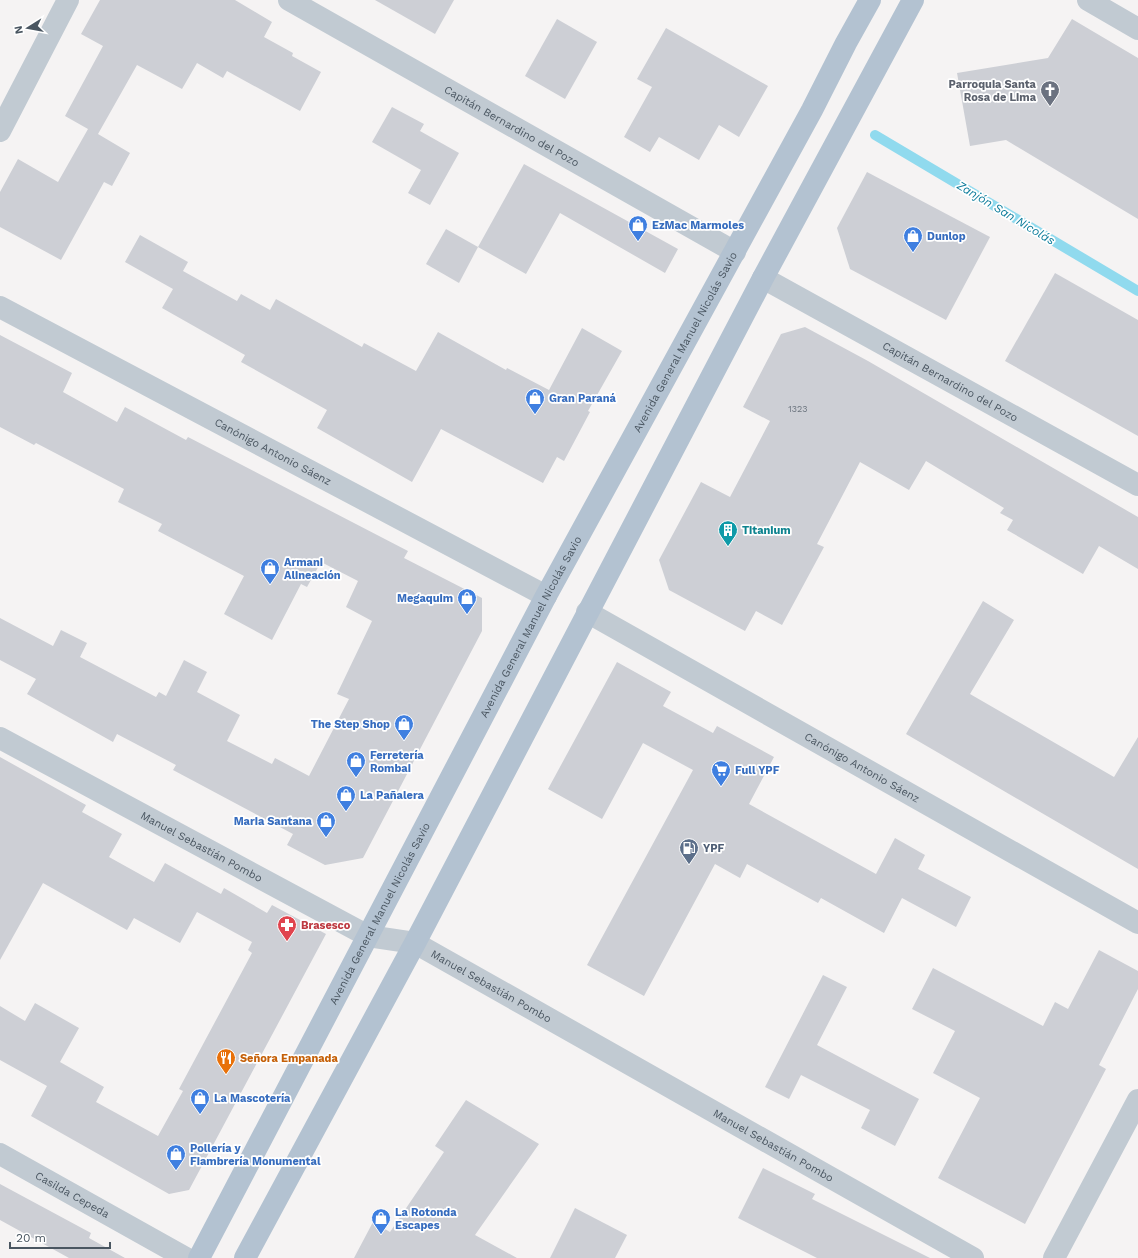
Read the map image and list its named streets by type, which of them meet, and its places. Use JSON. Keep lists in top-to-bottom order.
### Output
{
  "streets": {
    "main road": ["Avenida General Manuel Nicolás Savio"],
    "street": [
      "Capitán Bernardino del Pozo",
      "Canónigo Antonio Sáenz",
      "Manuel Sebastián Pombo",
      "Casilda Cepeda"
    ]
  },
  "crossings": [
    ["Capitán Bernardino del Pozo", "Avenida General Manuel Nicolás Savio"],
    ["Avenida General Manuel Nicolás Savio", "Canónigo Antonio Sáenz"],
    ["Avenida General Manuel Nicolás Savio", "Manuel Sebastián Pombo"]
  ],
  "water": ["Zanjón San Nicolás"],
  "places": {
    "church": ["Parroquia Santa Rosa de Lima"],
    "shop": [
      "EzMac Marmoles",
      "Dunlop",
      "Gran Paraná",
      "Armani Alineación",
      "Megaquim",
      "The Step Shop",
      "Ferretería Rombai",
      "La Pañalera",
      "Maria Santana",
      "La Mascotería",
      "Pollería y Fiambrería Monumental",
      "La Rotonda Escapes"
    ],
    "building": ["Titanium"],
    "supermarket": ["Full YPF"],
    "fuel station": ["YPF"],
    "pharmacy": ["Brasesco"],
    "restaurant": ["Señora Empanada"]
  },
  "house_numbers": ["1323"],
  "scale_bar": "20 m",
  "north": "left"
}
